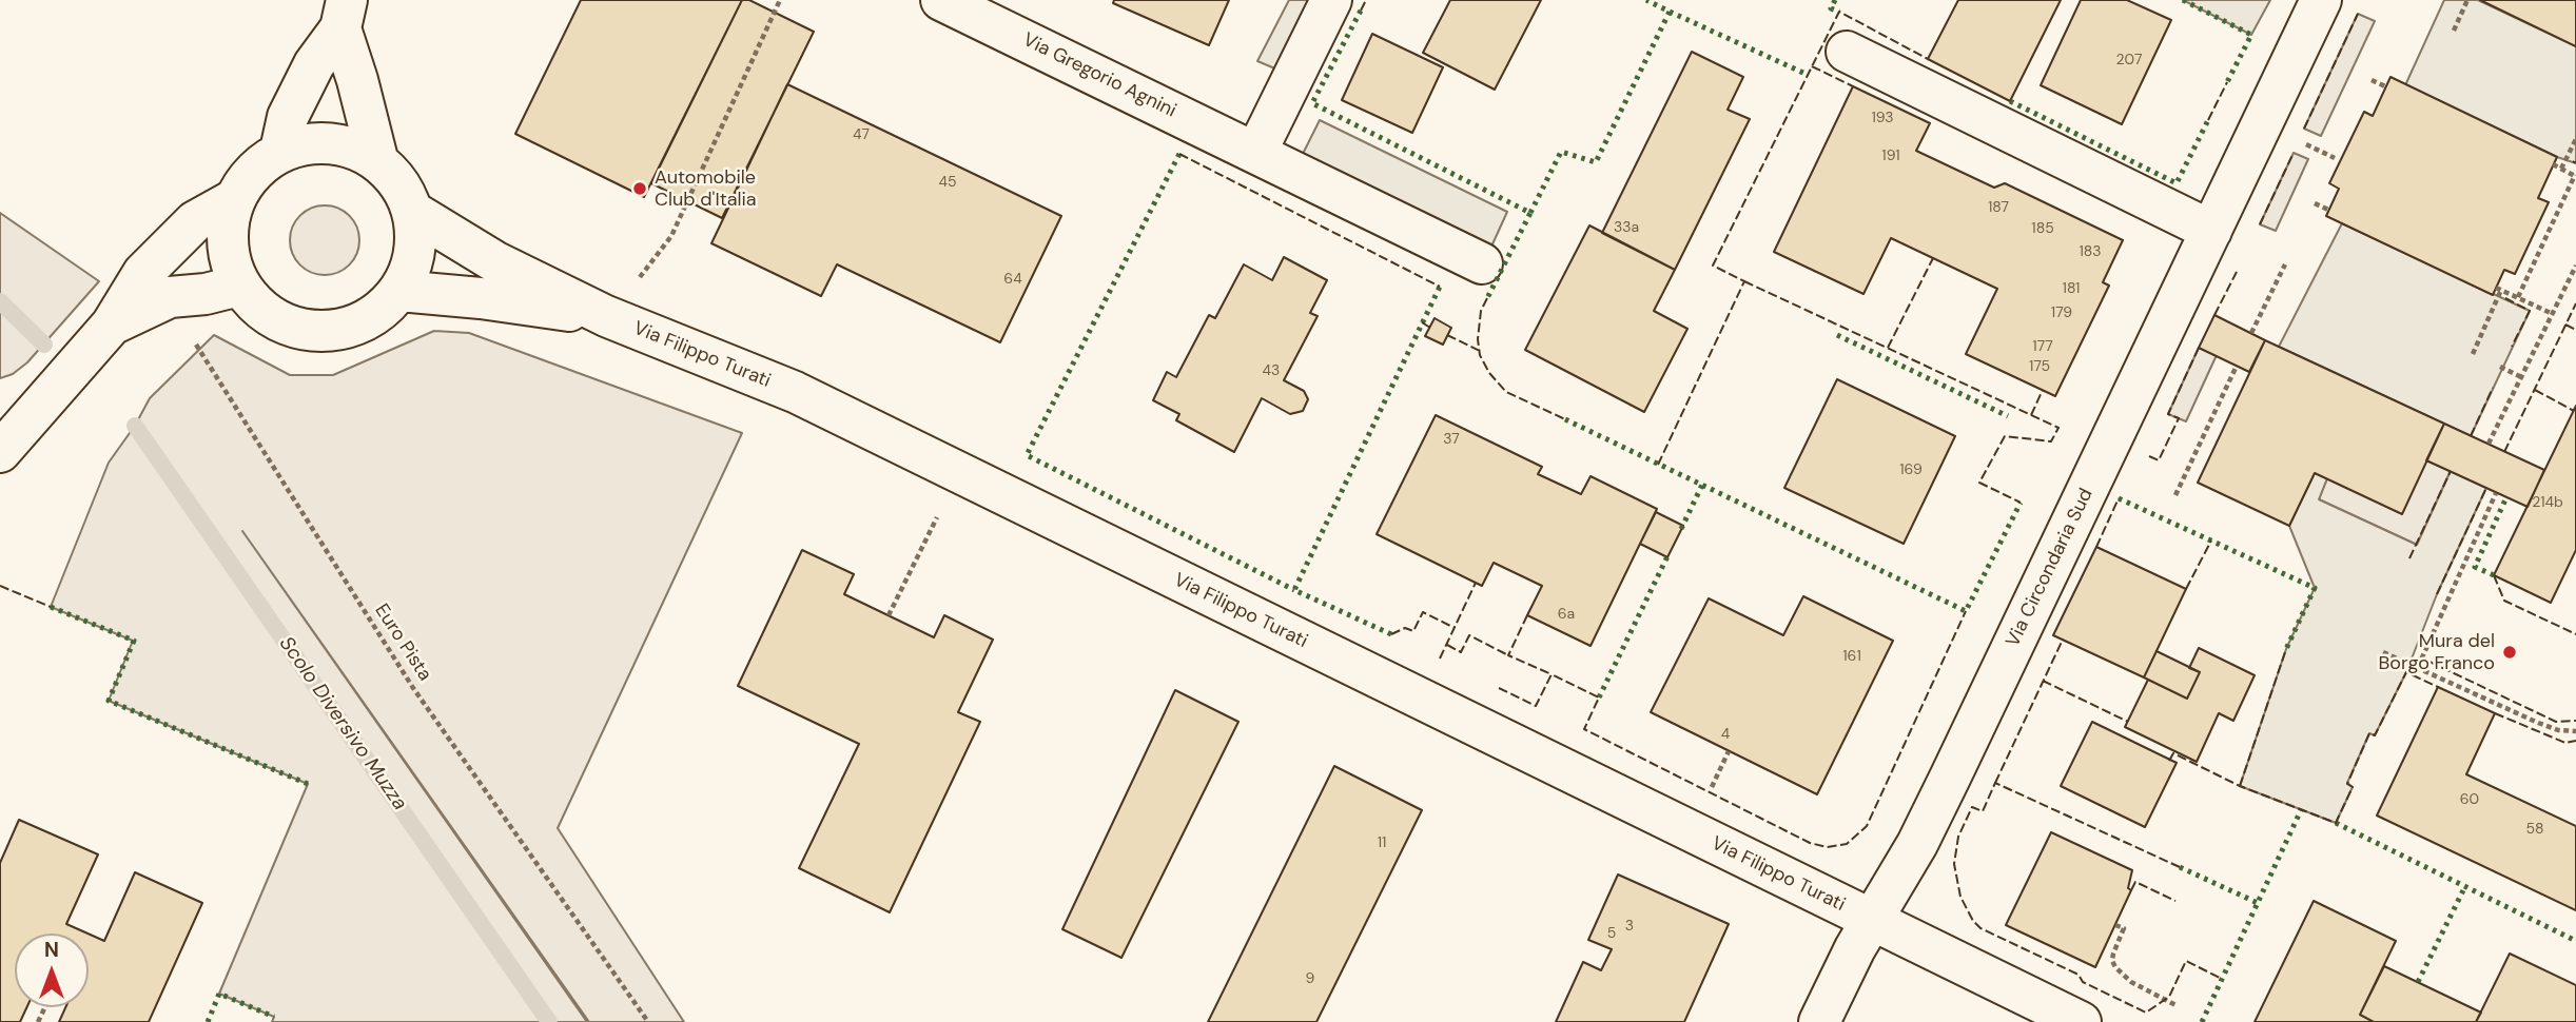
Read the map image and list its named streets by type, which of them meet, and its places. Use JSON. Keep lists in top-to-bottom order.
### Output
{
  "streets": {
    "main road": ["Via Gregorio Agnini", "Via Filippo Turati", "Via Circondaria Sud"],
    "path": ["Euro Pista"]
  },
  "crossings": [
    ["Via Filippo Turati", "Via Circondaria Sud"]
  ],
  "water": ["Scolo Diversivo Muzza"],
  "places": ["Automobile Club d'Italia", "Mura del Borgo Franco"],
  "house_numbers": [
    "207",
    "193",
    "47",
    "191",
    "45",
    "187",
    "33a",
    "185",
    "183",
    "64",
    "181",
    "179",
    "177",
    "175",
    "43",
    "37",
    "169",
    "214b",
    "6a",
    "161",
    "4",
    "60",
    "58",
    "11",
    "3",
    "5",
    "9"
  ],
  "north": "top"
}
